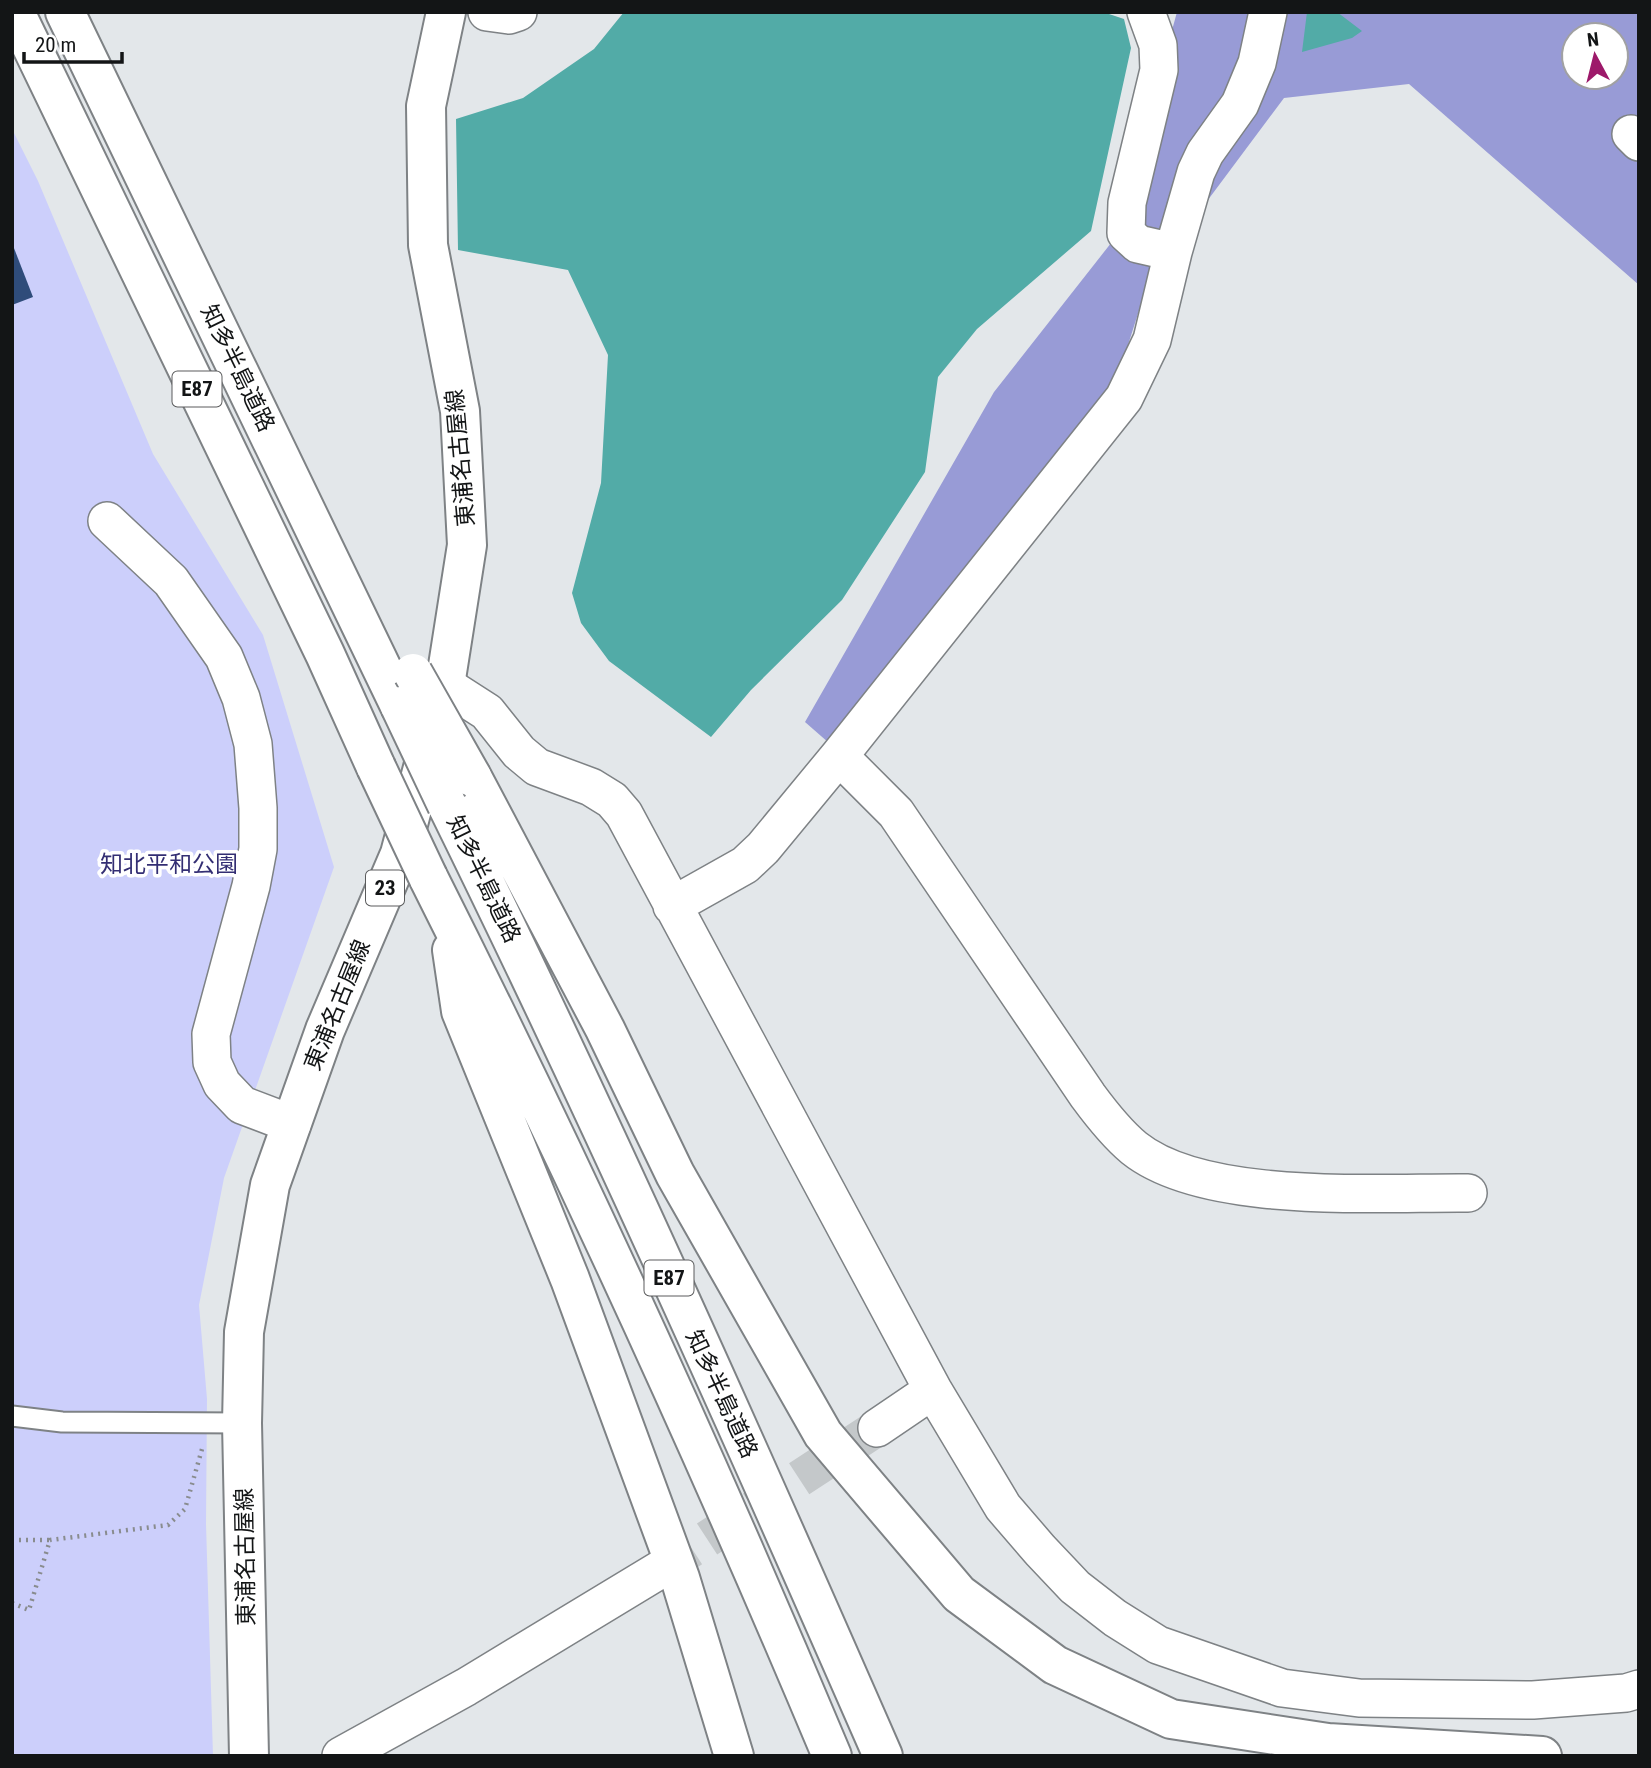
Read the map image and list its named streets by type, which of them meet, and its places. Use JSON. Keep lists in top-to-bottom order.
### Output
{
  "streets": {
    "main road": [
      "知多半島道路",
      "E87",
      "東浦名古屋線",
      "23"
    ]
  },
  "crossings": [
    ["知多半島道路", "東浦名古屋線"]
  ],
  "parks": ["知北平和公園"],
  "scale_bar": "20 m",
  "north": "top"
}
